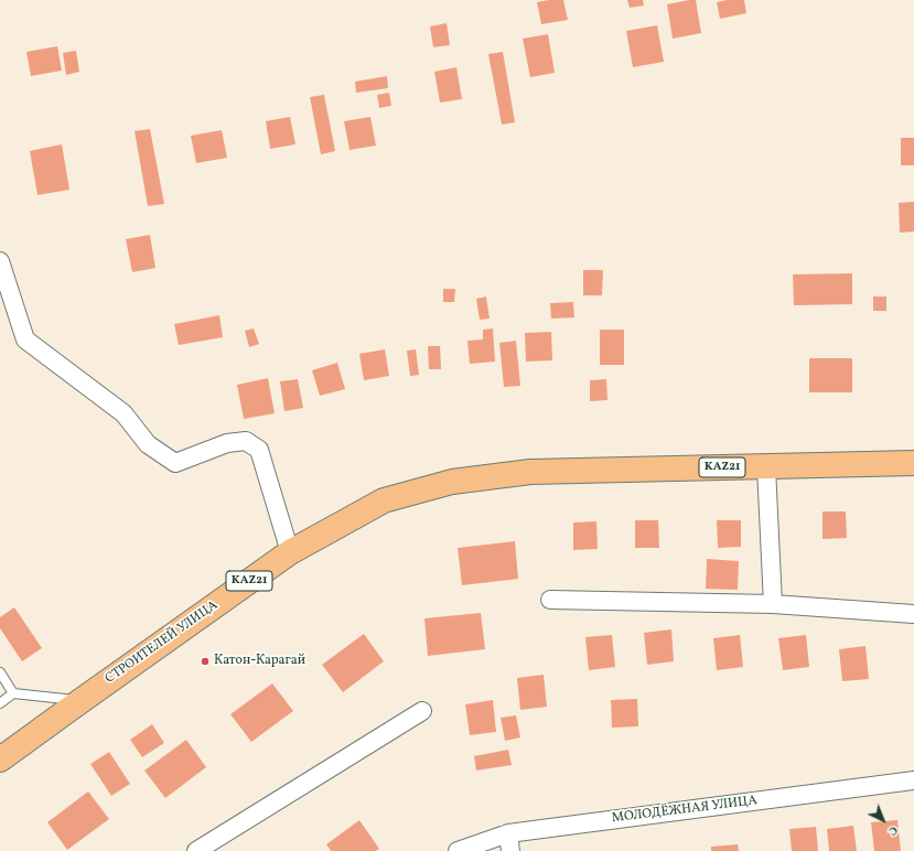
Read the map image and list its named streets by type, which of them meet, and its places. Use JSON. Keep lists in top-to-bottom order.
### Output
{
  "streets": {
    "highway": ["KAZ21", "СТРОИТЕЛЕЙ УЛИЦА"],
    "street": ["МОЛОДЁЖНАЯ УЛИЦА"]
  },
  "crossings": [
    ["KAZ21", "СТРОИТЕЛЕЙ УЛИЦА"]
  ],
  "places": ["Катон-Карагай"],
  "north": "bottom right"
}
